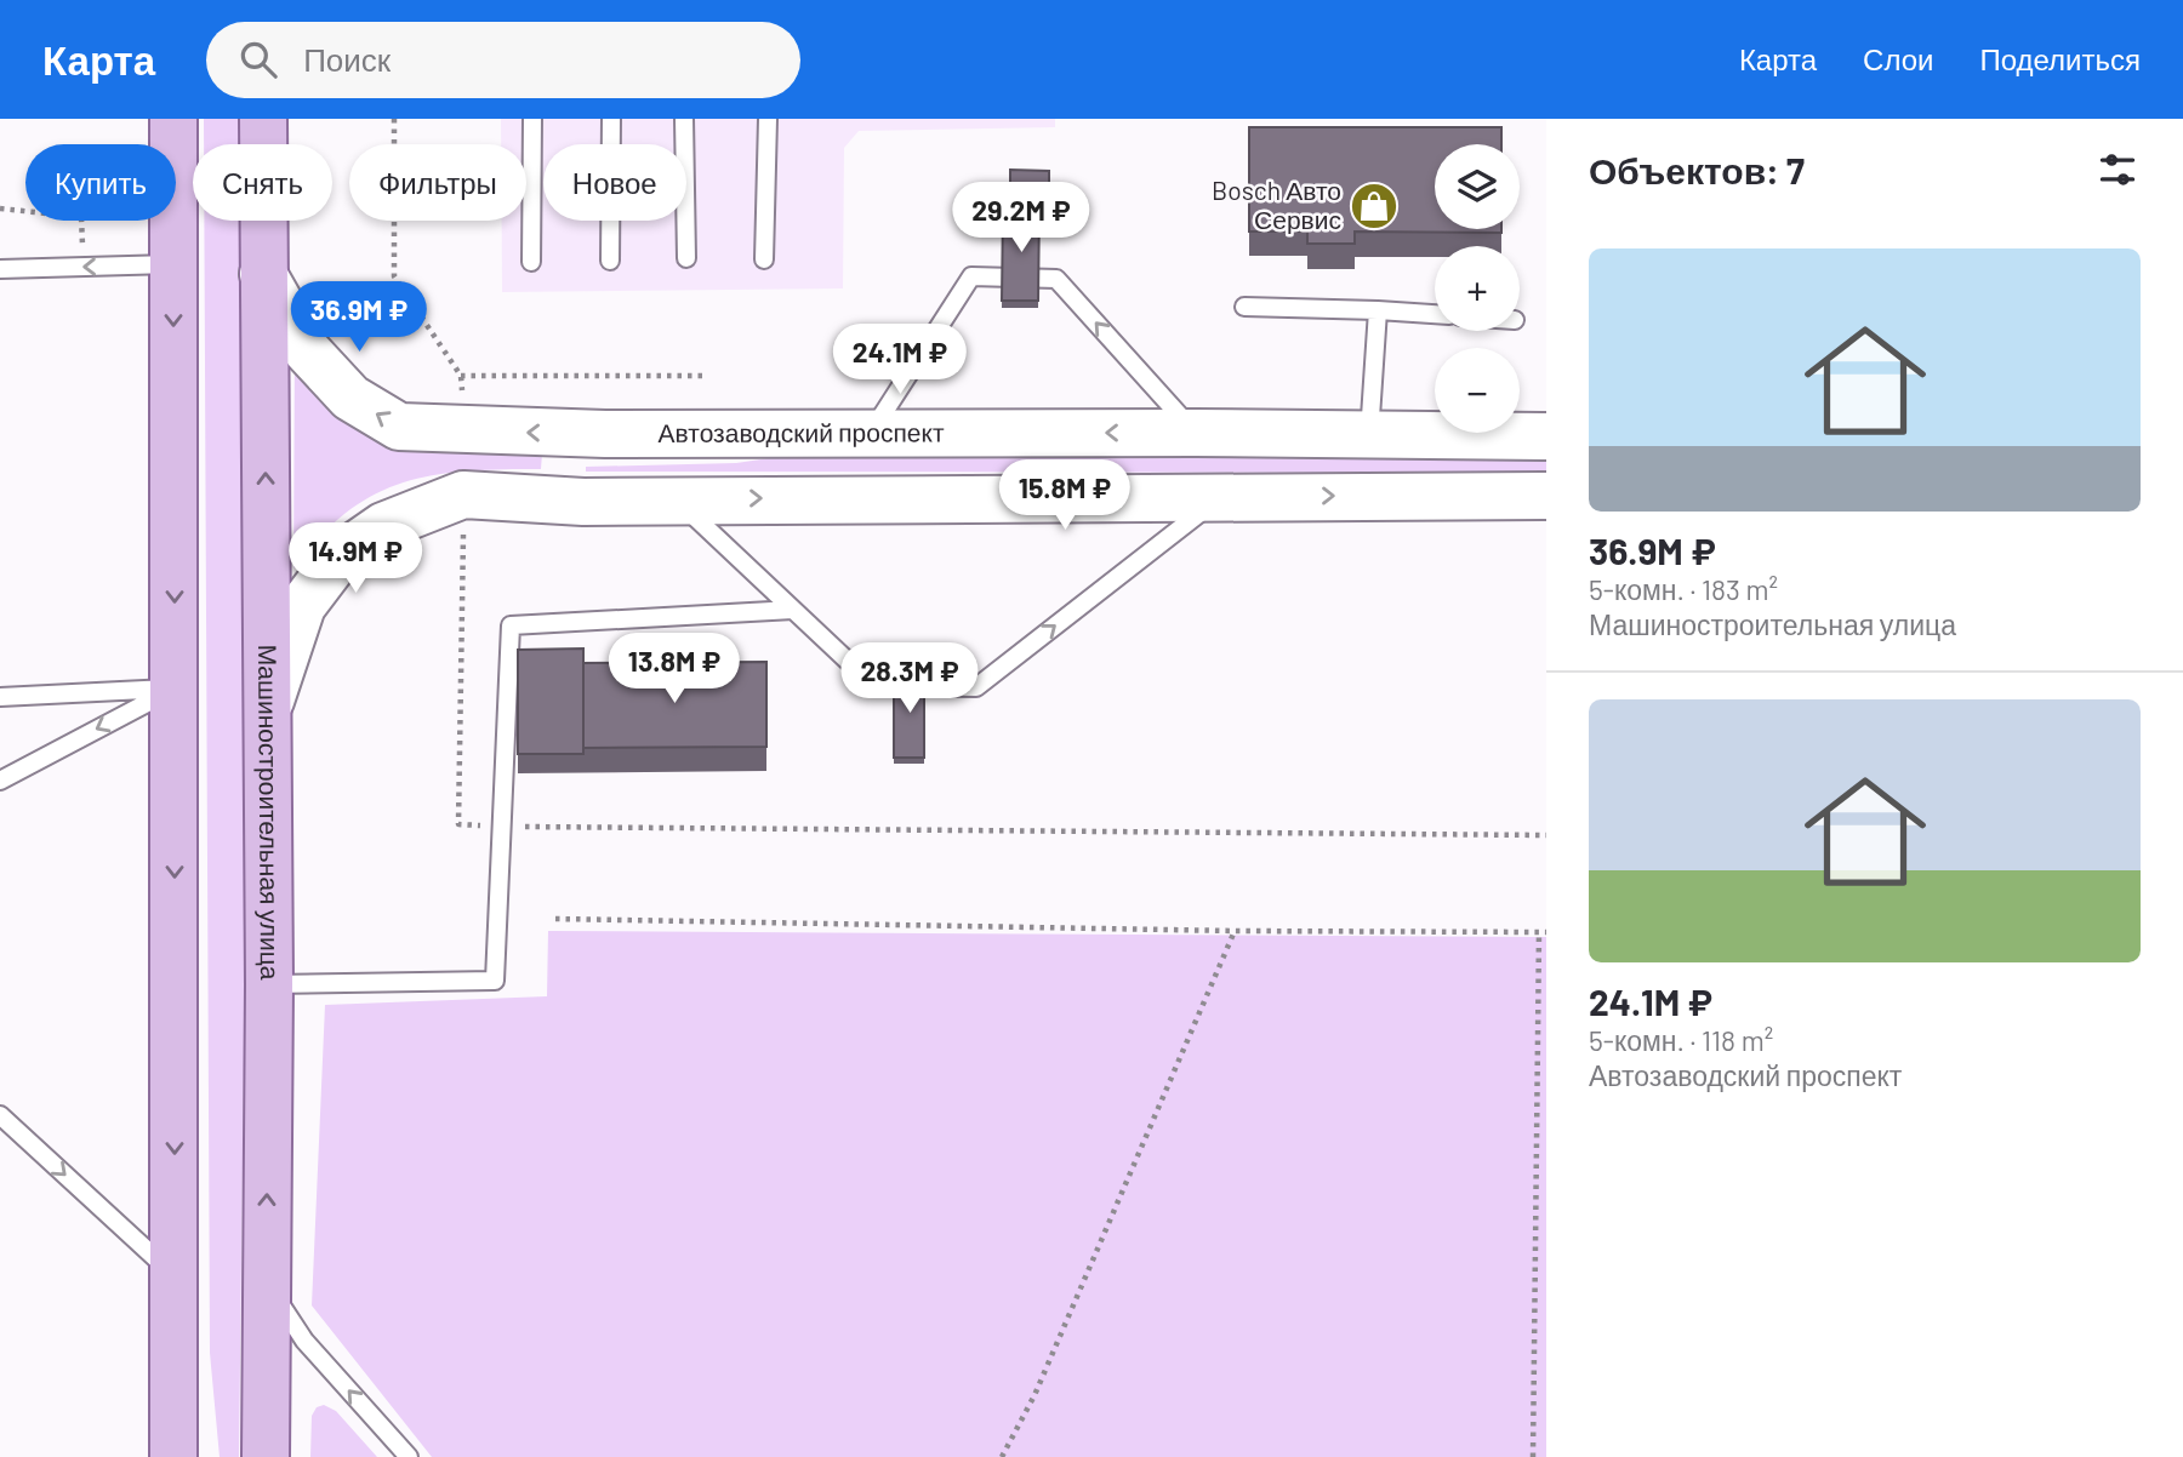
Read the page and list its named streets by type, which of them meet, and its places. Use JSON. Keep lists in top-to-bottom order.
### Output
{
  "streets": {
    "main road": ["Машиностроительная улица"],
    "street": ["Автозаводский проспект"]
  },
  "crossings": [
    ["Автозаводский проспект", "Машиностроительная улица"]
  ],
  "places": {
    "shop": ["Bosch Авто Сервис"]
  },
  "page": {
    "header": "Карта",
    "search": "Поиск",
    "nav": ["Карта", "Слои", "Поделиться"],
    "heading": "Объектов: 7",
    "map_buttons": ["+", "−"],
    "chip": [
      "Купить",
      "Снять",
      "Фильтры",
      "Новое"
    ],
    "price": [
      "29.2M ₽",
      "36.9M ₽",
      "24.1M ₽",
      "15.8M ₽",
      "14.9M ₽",
      "13.8M ₽",
      "28.3M ₽"
    ],
    "list": [
      {
        "name": "36.9M ₽",
        "note": "5-комн. · 183 m² · Машиностроительная улица"
      },
      {
        "name": "24.1M ₽",
        "note": "5-комн. · 118 m² · Автозаводский проспект"
      }
    ]
  }
}
